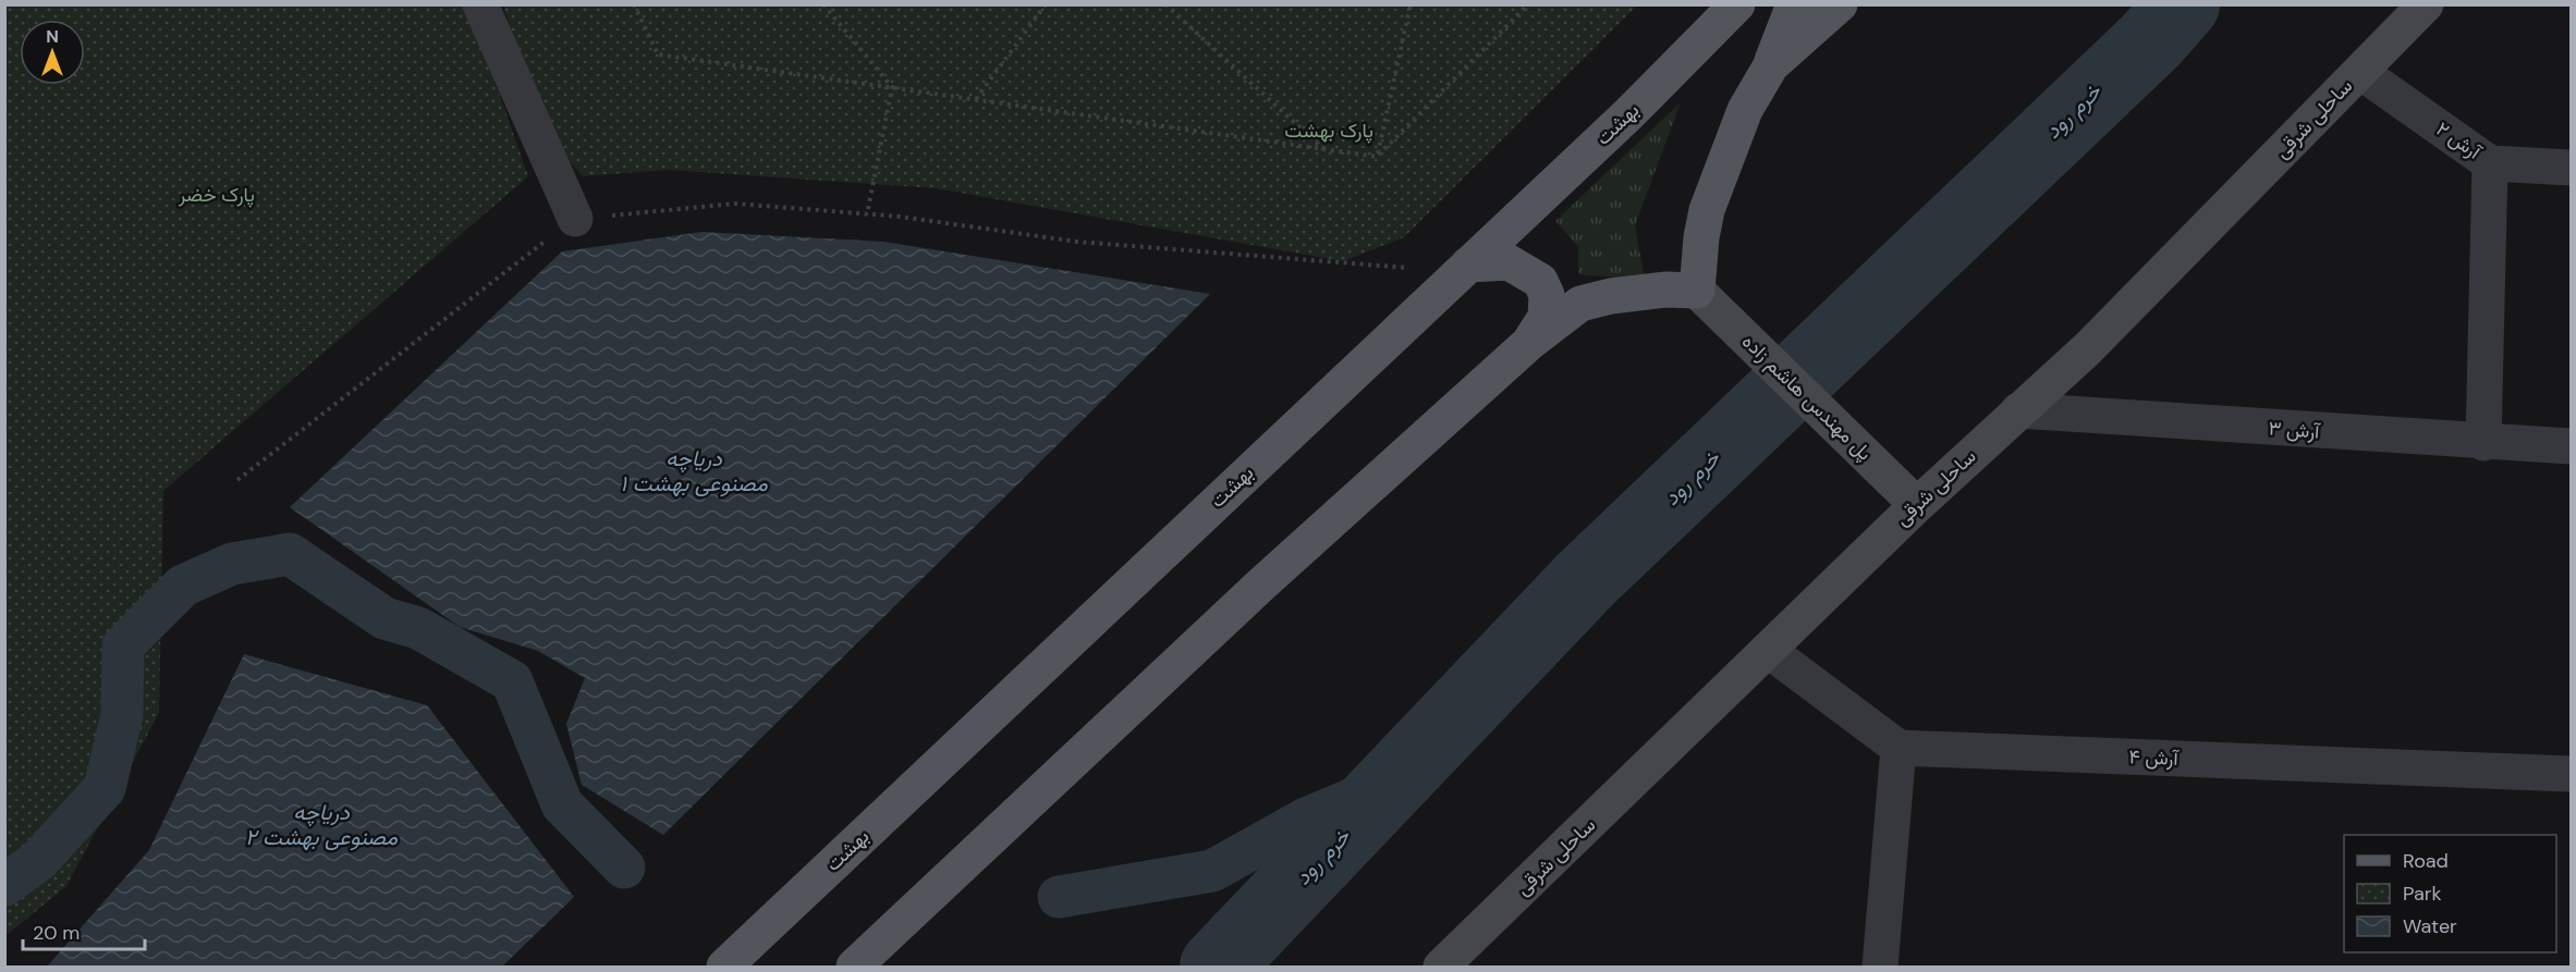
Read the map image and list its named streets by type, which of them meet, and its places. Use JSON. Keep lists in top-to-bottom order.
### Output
{
  "streets": {
    "main road": ["ساحلی شرقی", "بهشت", "پل مهندس هاشم زاده"],
    "street": ["آرش ۲", "آرش ۳", "آرش ۴"]
  },
  "crossings": [
    ["ساحلی شرقی", "آرش ۲"],
    ["ساحلی شرقی", "پل مهندس هاشم زاده"],
    ["ساحلی شرقی", "آرش ۳"]
  ],
  "water": ["خرم رود", "دریاچه مصنوعی بهشت ۱", "دریاچه مصنوعی بهشت ۲"],
  "parks": ["پارک بهشت", "پارک خضر"],
  "legend": ["Road", "Park", "Water"],
  "scale_bar": "20 m",
  "north": "top"
}
